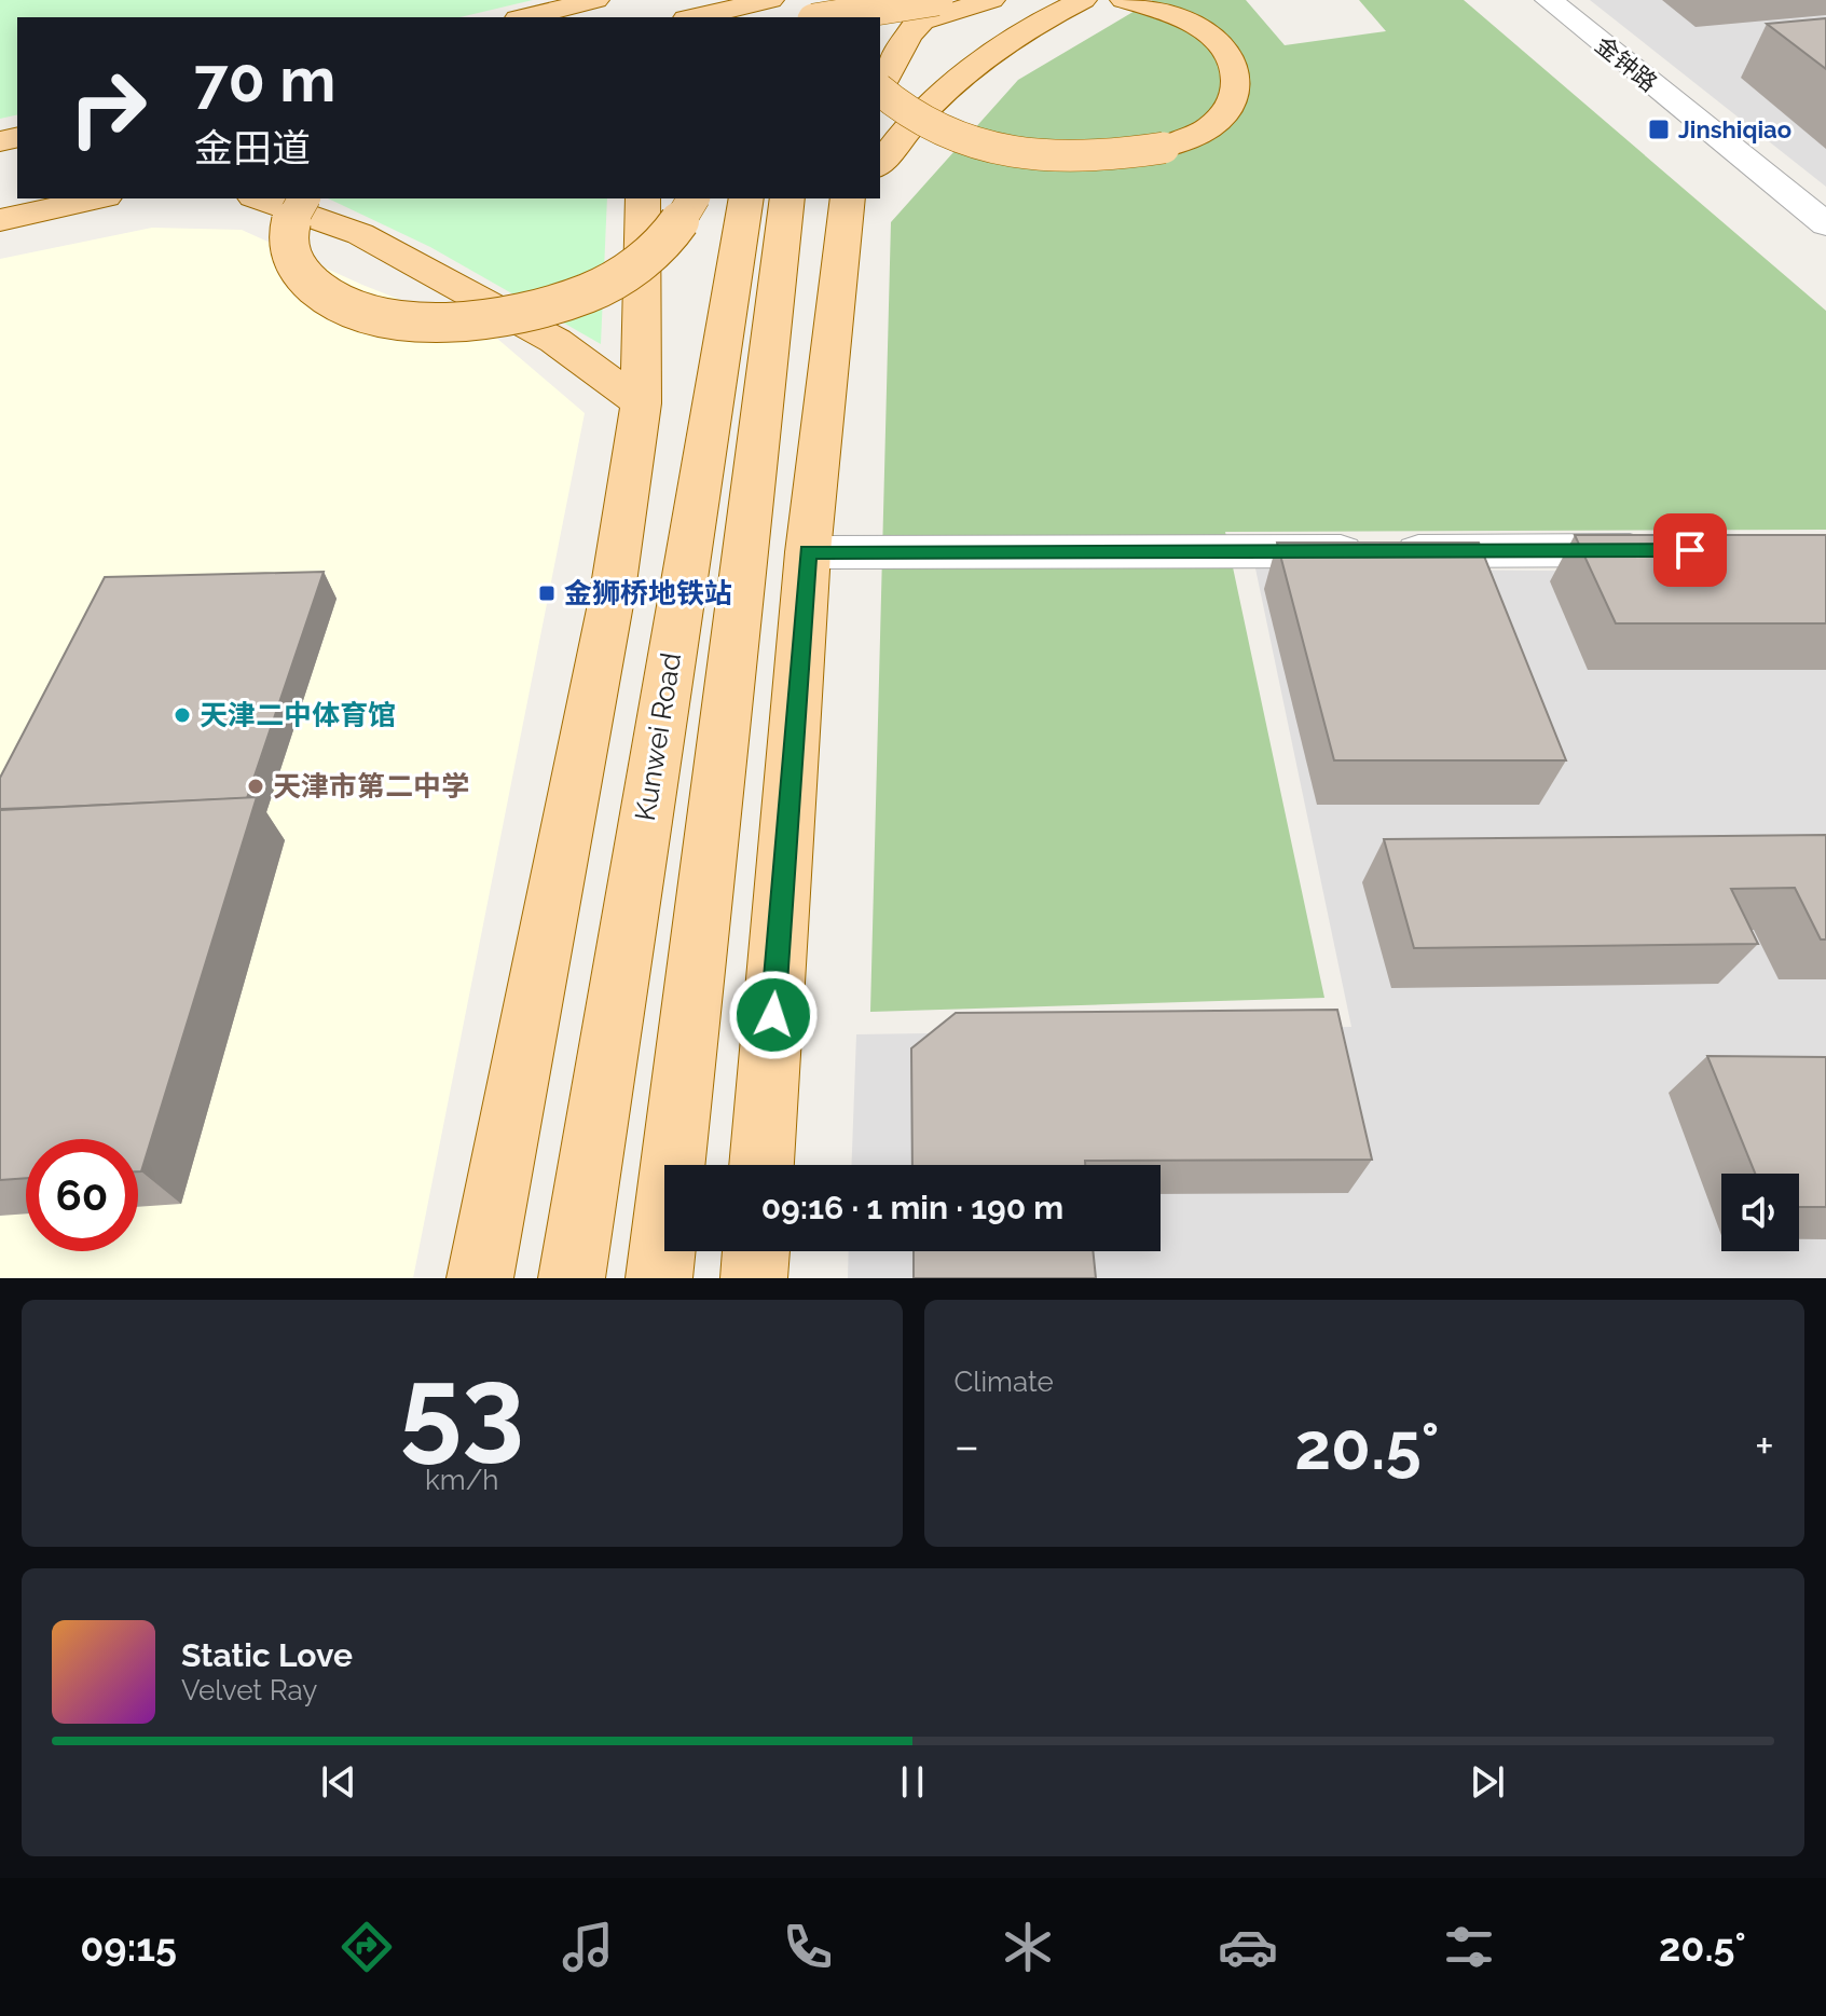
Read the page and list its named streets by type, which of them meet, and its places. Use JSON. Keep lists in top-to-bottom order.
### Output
{
  "streets": {
    "main road": ["Kunwei Road"],
    "street": ["金钟路"]
  },
  "places": {
    "transit": ["Jinshiqiao", "金狮桥地铁站"],
    "other": ["天津二中体育馆", "天津市第二中学"]
  },
  "page": {
    "turn": ["70 m", "金田道"],
    "limit": "60",
    "trip": "09:16 · 1 min · 190 m",
    "tile": [
      ["53", "km/h"],
      "Climate"
    ],
    "heat": ["−", "20.5°", "+"],
    "song": ["Static Love", "Velvet Ray"],
    "tabs": ["09:15", "20.5°"]
  }
}
